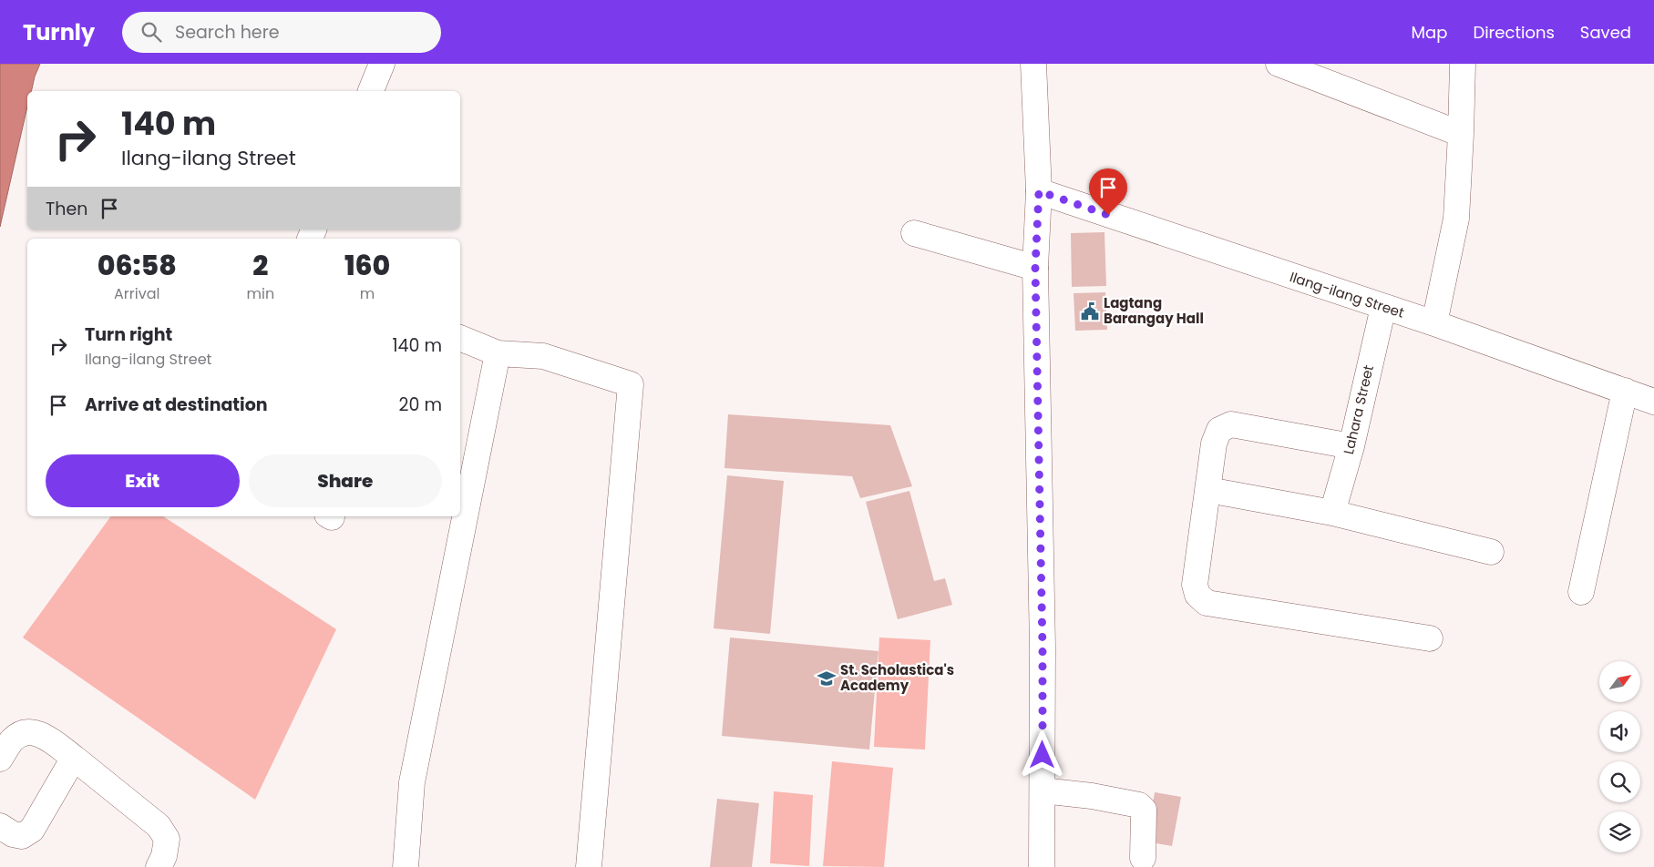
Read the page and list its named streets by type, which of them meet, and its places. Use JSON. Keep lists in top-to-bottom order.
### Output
{
  "streets": {
    "street": ["Ilang-ilang Street", "Lahara Street"]
  },
  "crossings": [
    ["Ilang-ilang Street", "Lahara Street"]
  ],
  "places": {
    "public building": ["Lagtang Barangay Hall"],
    "school or university": ["St. Scholastica's Academy"]
  },
  "north": "top right",
  "page": {
    "header": "Turnly",
    "search": "Search here",
    "nav": ["Map", "Directions", "Saved"],
    "turn": ["140 m", "Ilang-ilang Street"],
    "then": "Then",
    "eta": [
      "06:58",
      "Arrival",
      "2",
      "min",
      "160",
      "m"
    ],
    "list": [
      {
        "name": "Turn right",
        "note": "Ilang-ilang Street",
        "value": "140 m"
      },
      {
        "name": "Arrive at destination",
        "value": "20 m"
      }
    ],
    "buttons": ["Exit", "Share"]
  }
}
